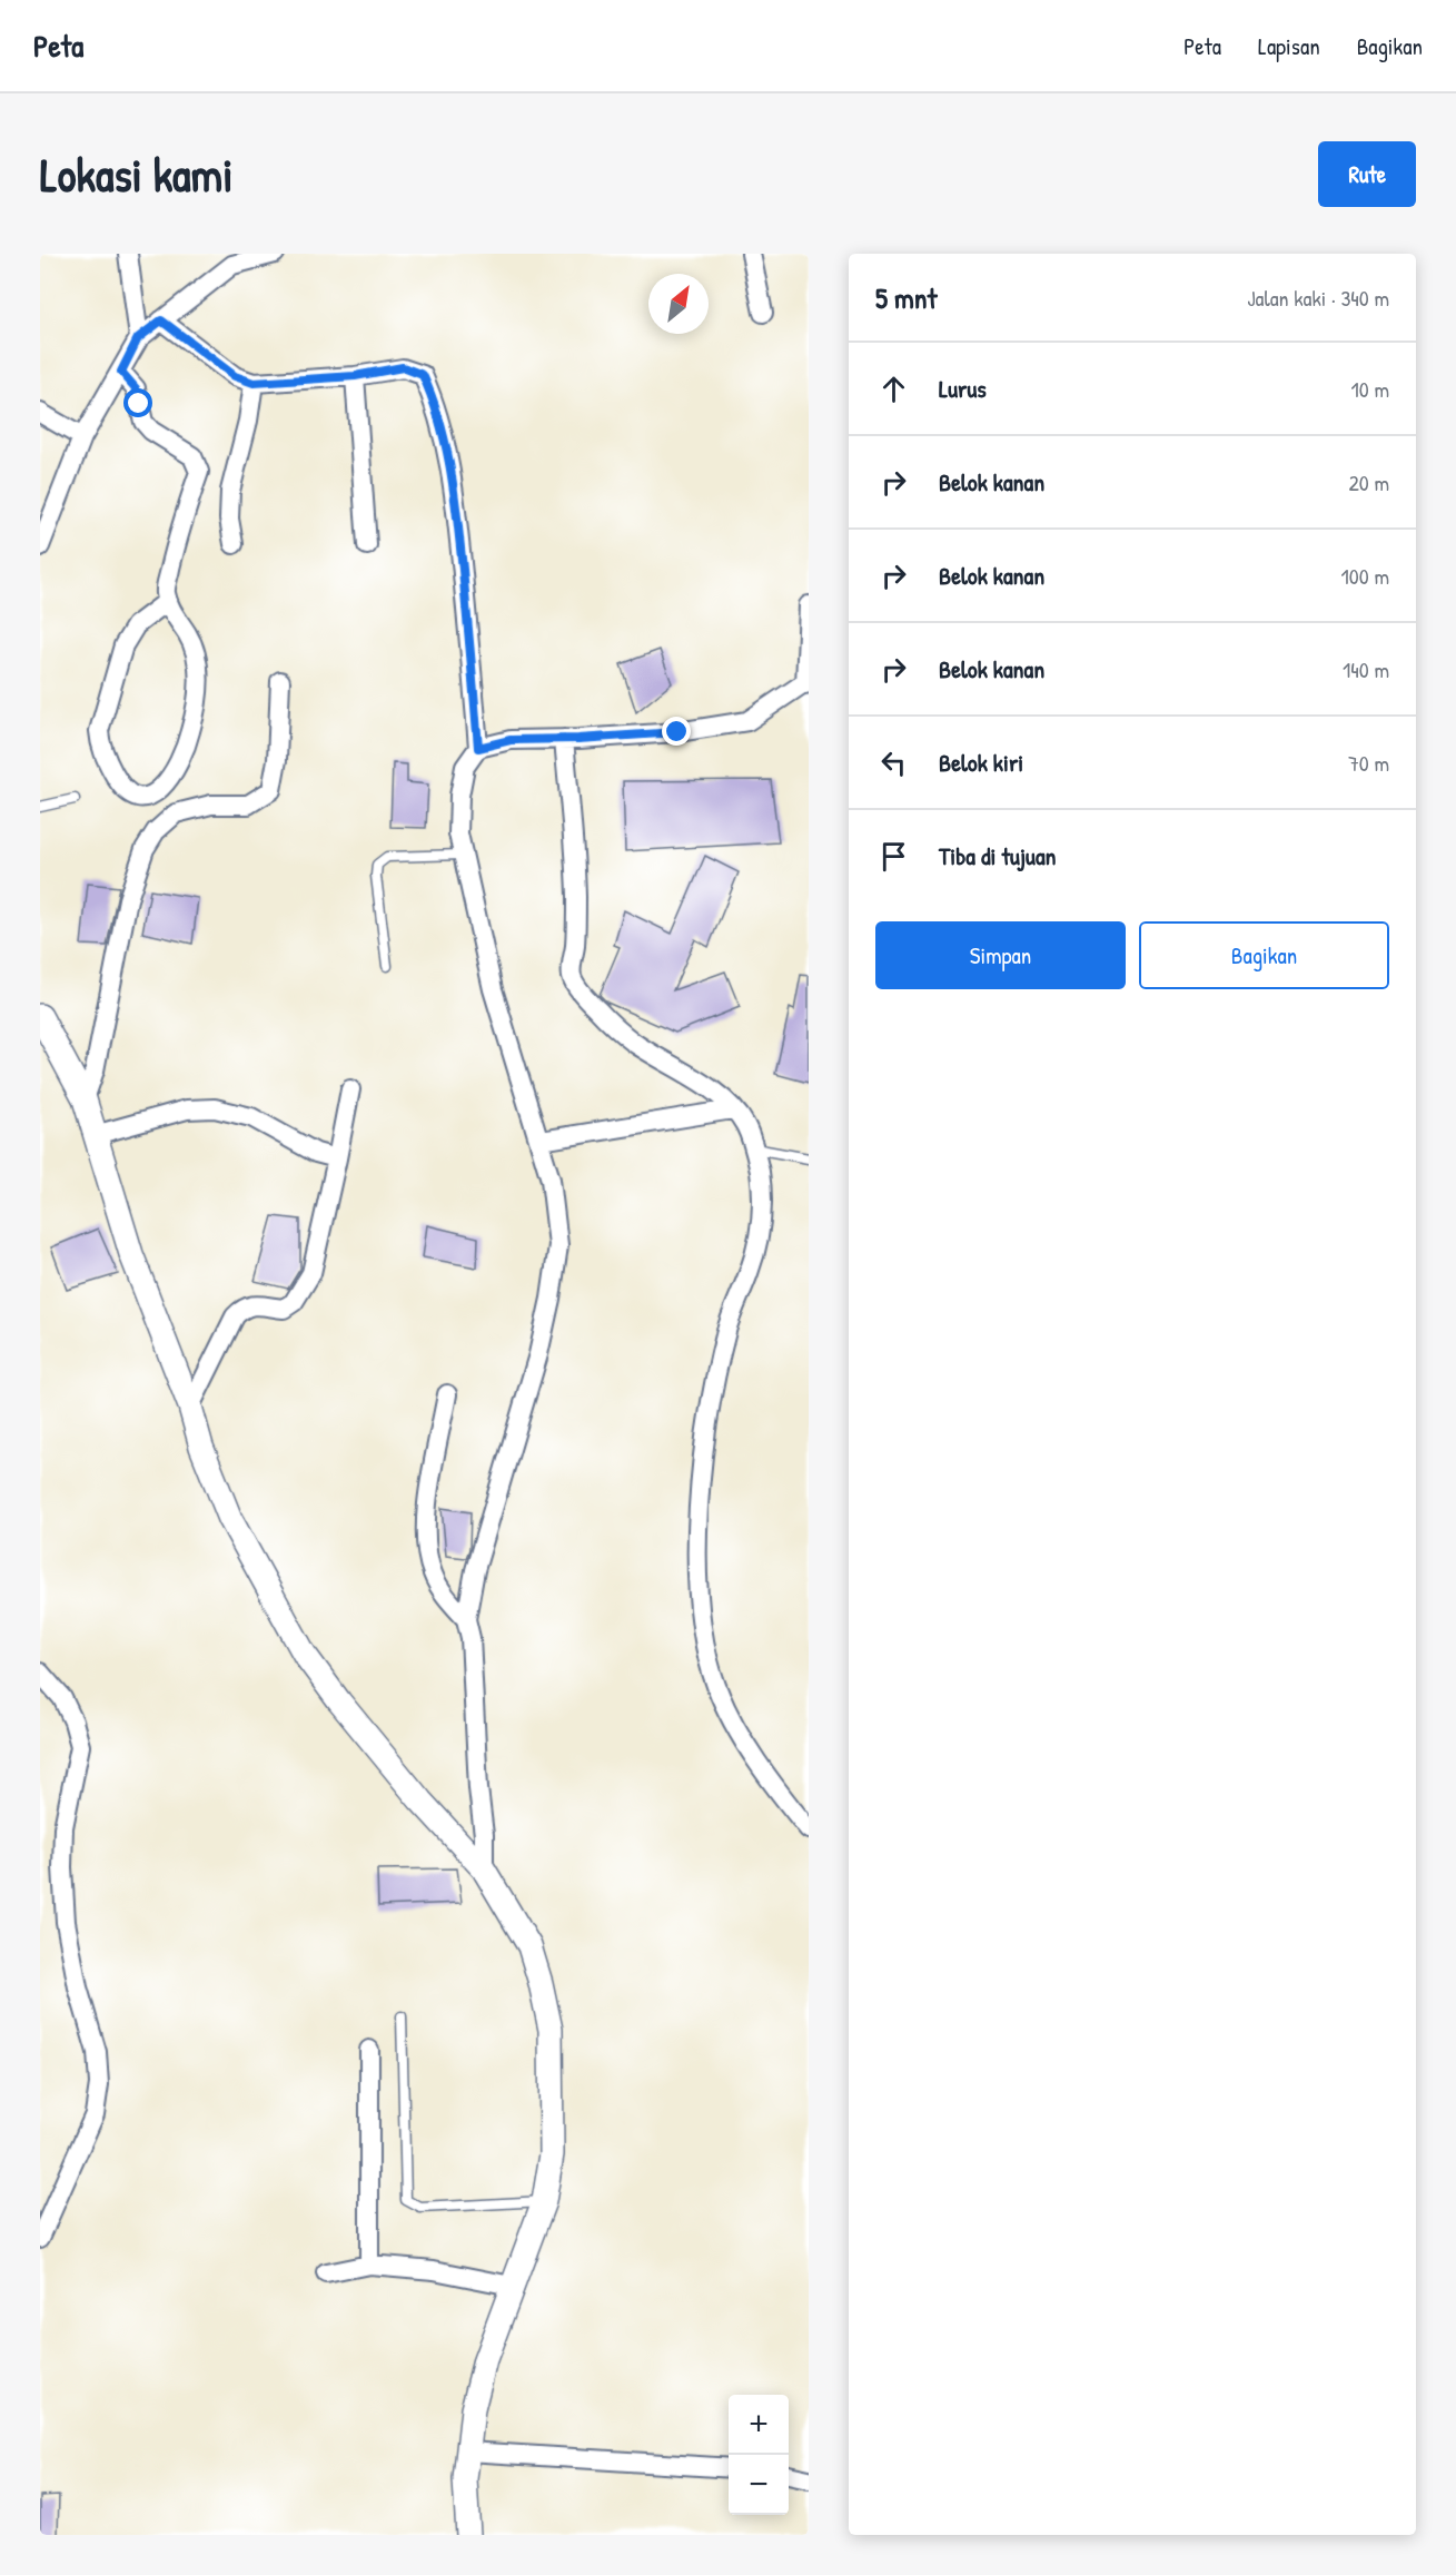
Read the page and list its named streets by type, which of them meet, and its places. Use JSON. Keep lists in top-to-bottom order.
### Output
{
  "north": "top right",
  "page": {
    "header": "Peta",
    "nav": ["Peta", "Lapisan", "Bagikan"],
    "buttons": [
      "Rute",
      ["Simpan", "Bagikan"]
    ],
    "title": "Lokasi kami",
    "heading": ["5 mnt", "Jalan kaki · 340 m"],
    "list": [
      ["Lurus", "10 m"],
      ["Belok kanan", "20 m"],
      ["Belok kanan", "100 m"],
      ["Belok kanan", "140 m"],
      ["Belok kiri", "70 m"],
      "Tiba di tujuan"
    ],
    "map_buttons": ["+", "−"]
  }
}
